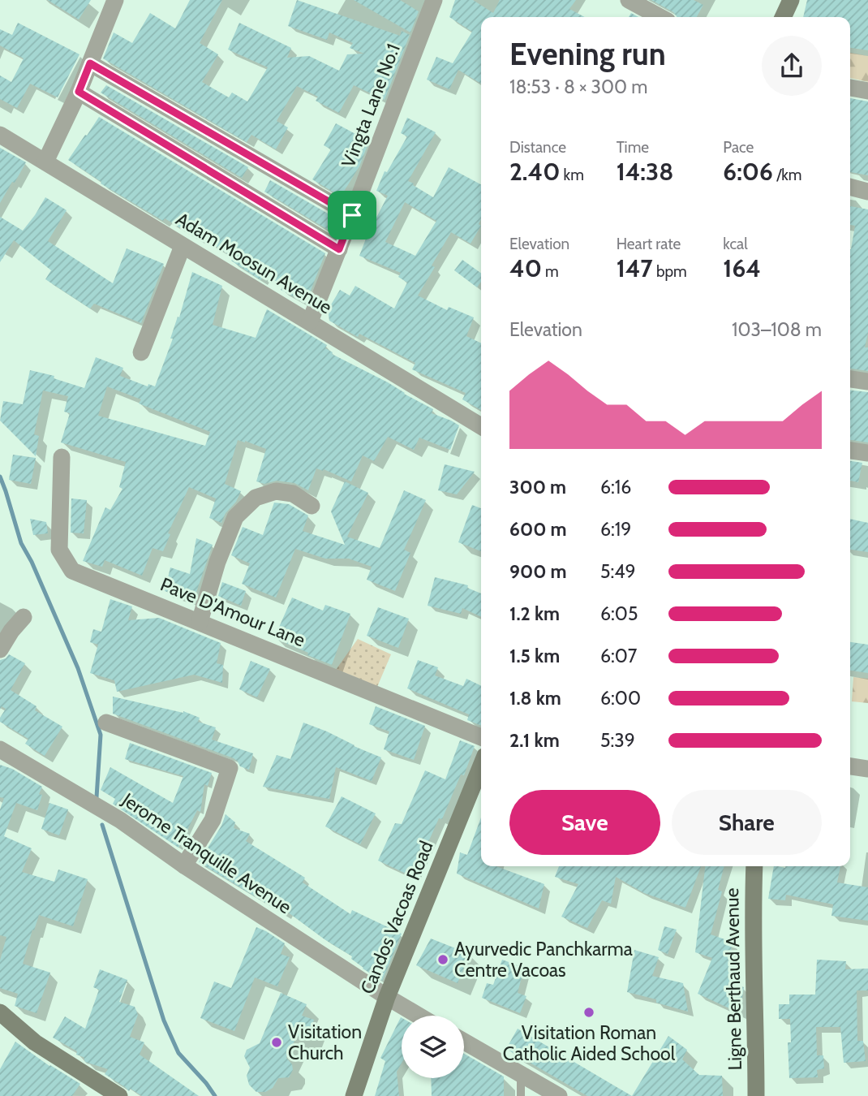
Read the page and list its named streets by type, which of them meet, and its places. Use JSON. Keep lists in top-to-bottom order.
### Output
{
  "streets": {
    "main road": ["Candos Vacoas Road", "Ligne Berthaud Avenue"],
    "street": [
      "Vingta Lane No.1",
      "Adam Moosun Avenue",
      "Pave D'Amour Lane",
      "Jerome Tranquille Avenue"
    ]
  },
  "crossings": [
    ["Vingta Lane No.1", "Adam Moosun Avenue"],
    ["Jerome Tranquille Avenue", "Candos Vacoas Road"]
  ],
  "places": ["Ayurvedic Panchkarma Centre Vacoas", "Visitation Roman Catholic Aided School", "Visitation Church"],
  "page": {
    "heading": ["Evening run", "18:53 · 8 × 300 m"],
    "stats": [
      ["Distance", "2.40 km"],
      ["Time", "14:38"],
      ["Pace", "6:06 /km"],
      ["Elevation", "40 m"],
      ["Heart rate", "147 bpm"],
      ["kcal", "164"]
    ],
    "chart": ["Elevation", "103–108 m"],
    "list": [
      {
        "name": "300 m",
        "note": "6:16"
      },
      {
        "name": "600 m",
        "note": "6:19"
      },
      {
        "name": "900 m",
        "note": "5:49"
      },
      {
        "name": "1.2 km",
        "note": "6:05"
      },
      {
        "name": "1.5 km",
        "note": "6:07"
      },
      {
        "name": "1.8 km",
        "note": "6:00"
      },
      {
        "name": "2.1 km",
        "note": "5:39"
      }
    ],
    "buttons": ["Save", "Share"]
  }
}
